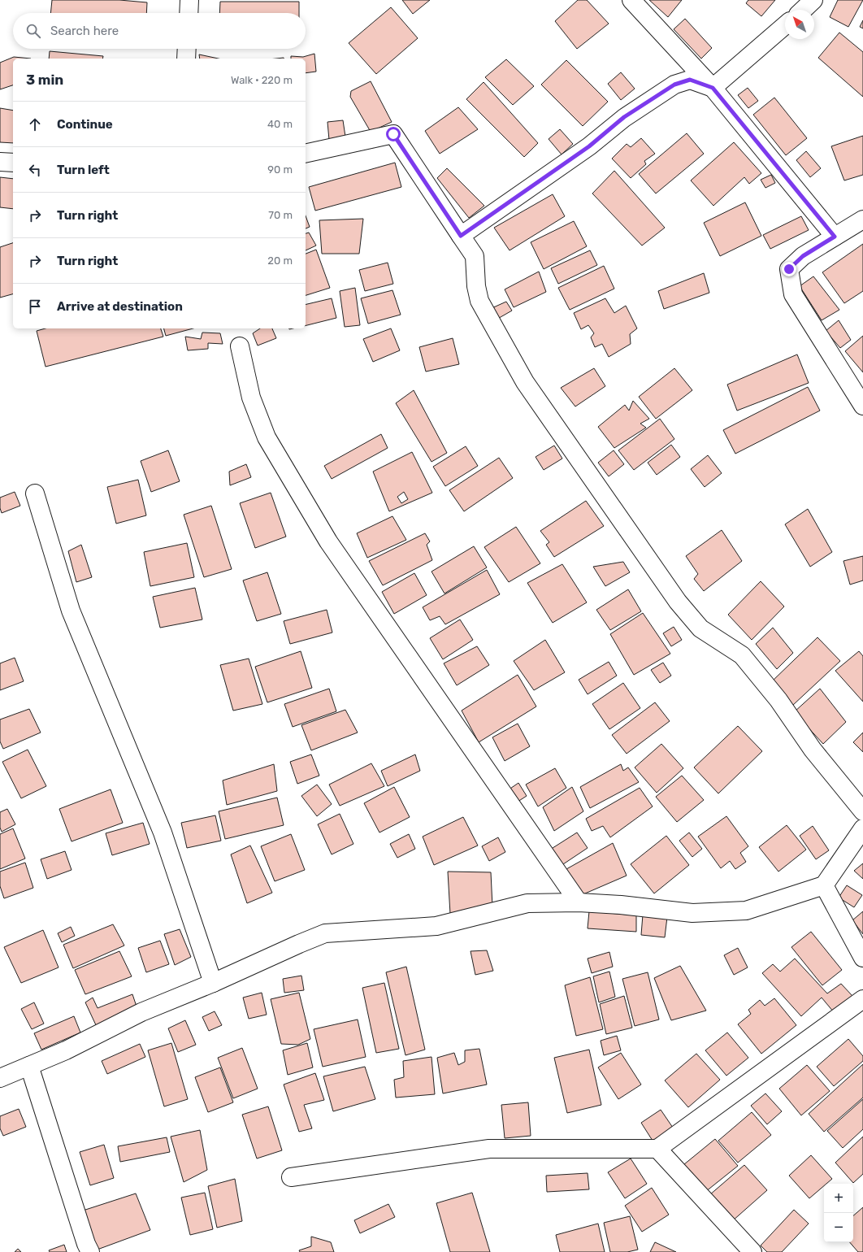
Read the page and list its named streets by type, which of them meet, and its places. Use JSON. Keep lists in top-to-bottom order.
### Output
{
  "north": "top left",
  "page": {
    "search": "Search here",
    "heading": ["3 min", "Walk · 220 m"],
    "list": [
      ["Continue", "40 m"],
      ["Turn left", "90 m"],
      ["Turn right", "70 m"],
      ["Turn right", "20 m"],
      "Arrive at destination"
    ],
    "map_buttons": ["+", "−"]
  }
}
